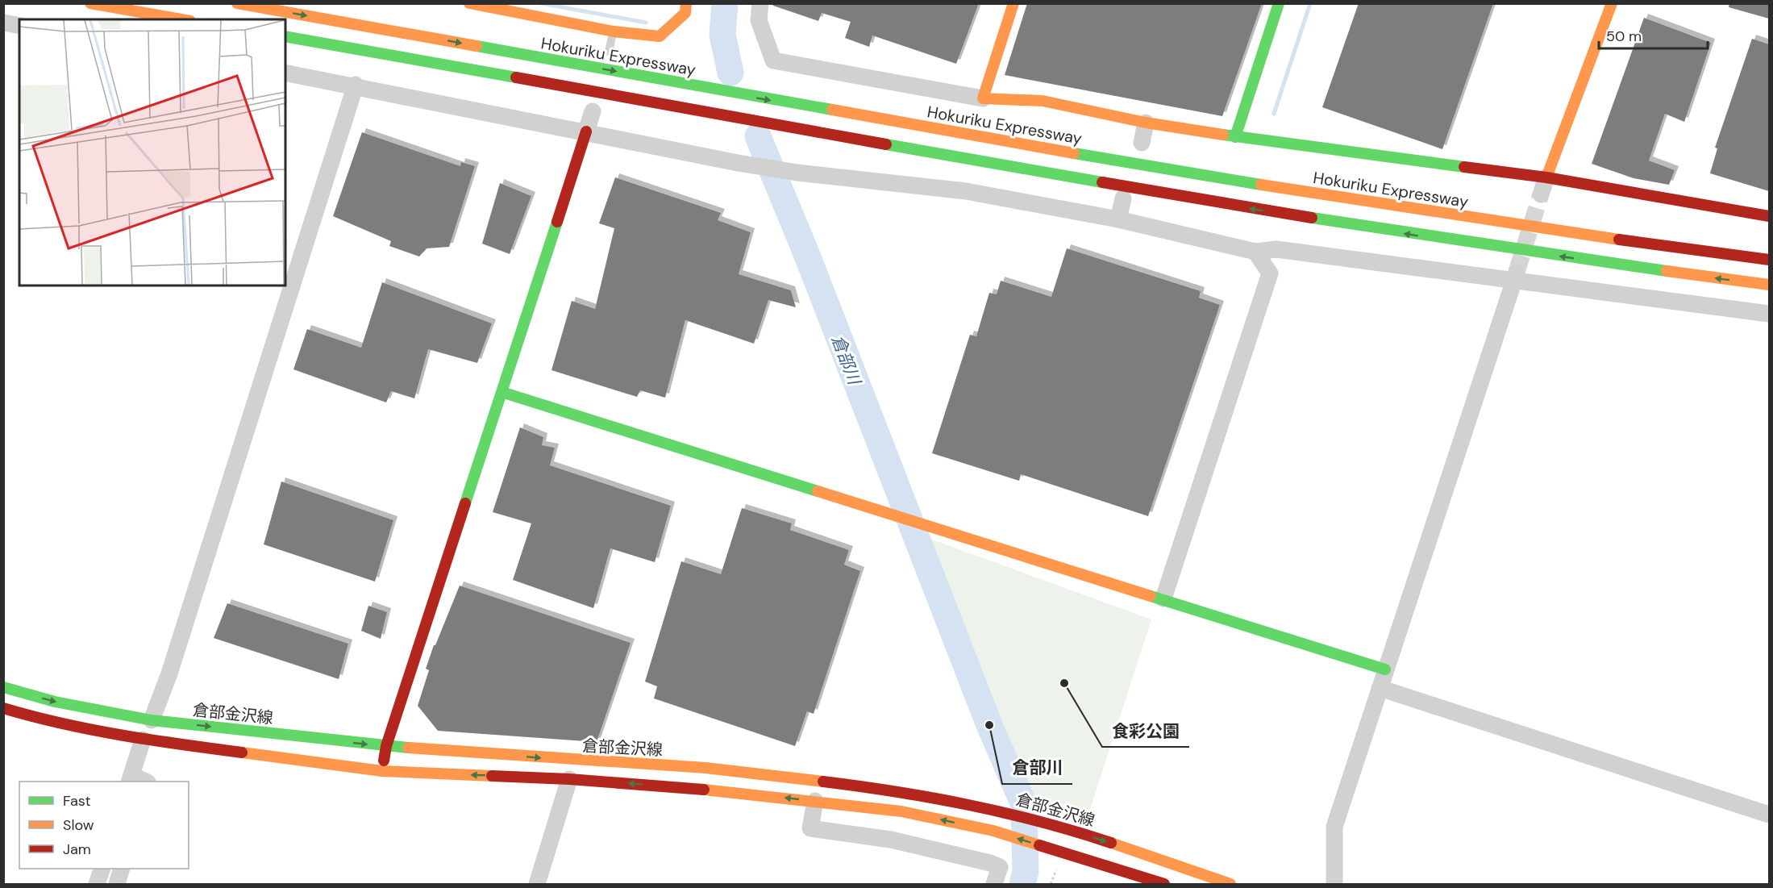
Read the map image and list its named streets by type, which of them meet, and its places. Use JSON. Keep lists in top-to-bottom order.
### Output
{
  "streets": {
    "main road": ["Hokuriku Expressway", "倉部金沢線"]
  },
  "water": ["倉部川"],
  "places": ["食彩公園", "倉部川"],
  "legend": ["Fast", "Slow", "Jam"],
  "scale_bar": "50 m"
}
